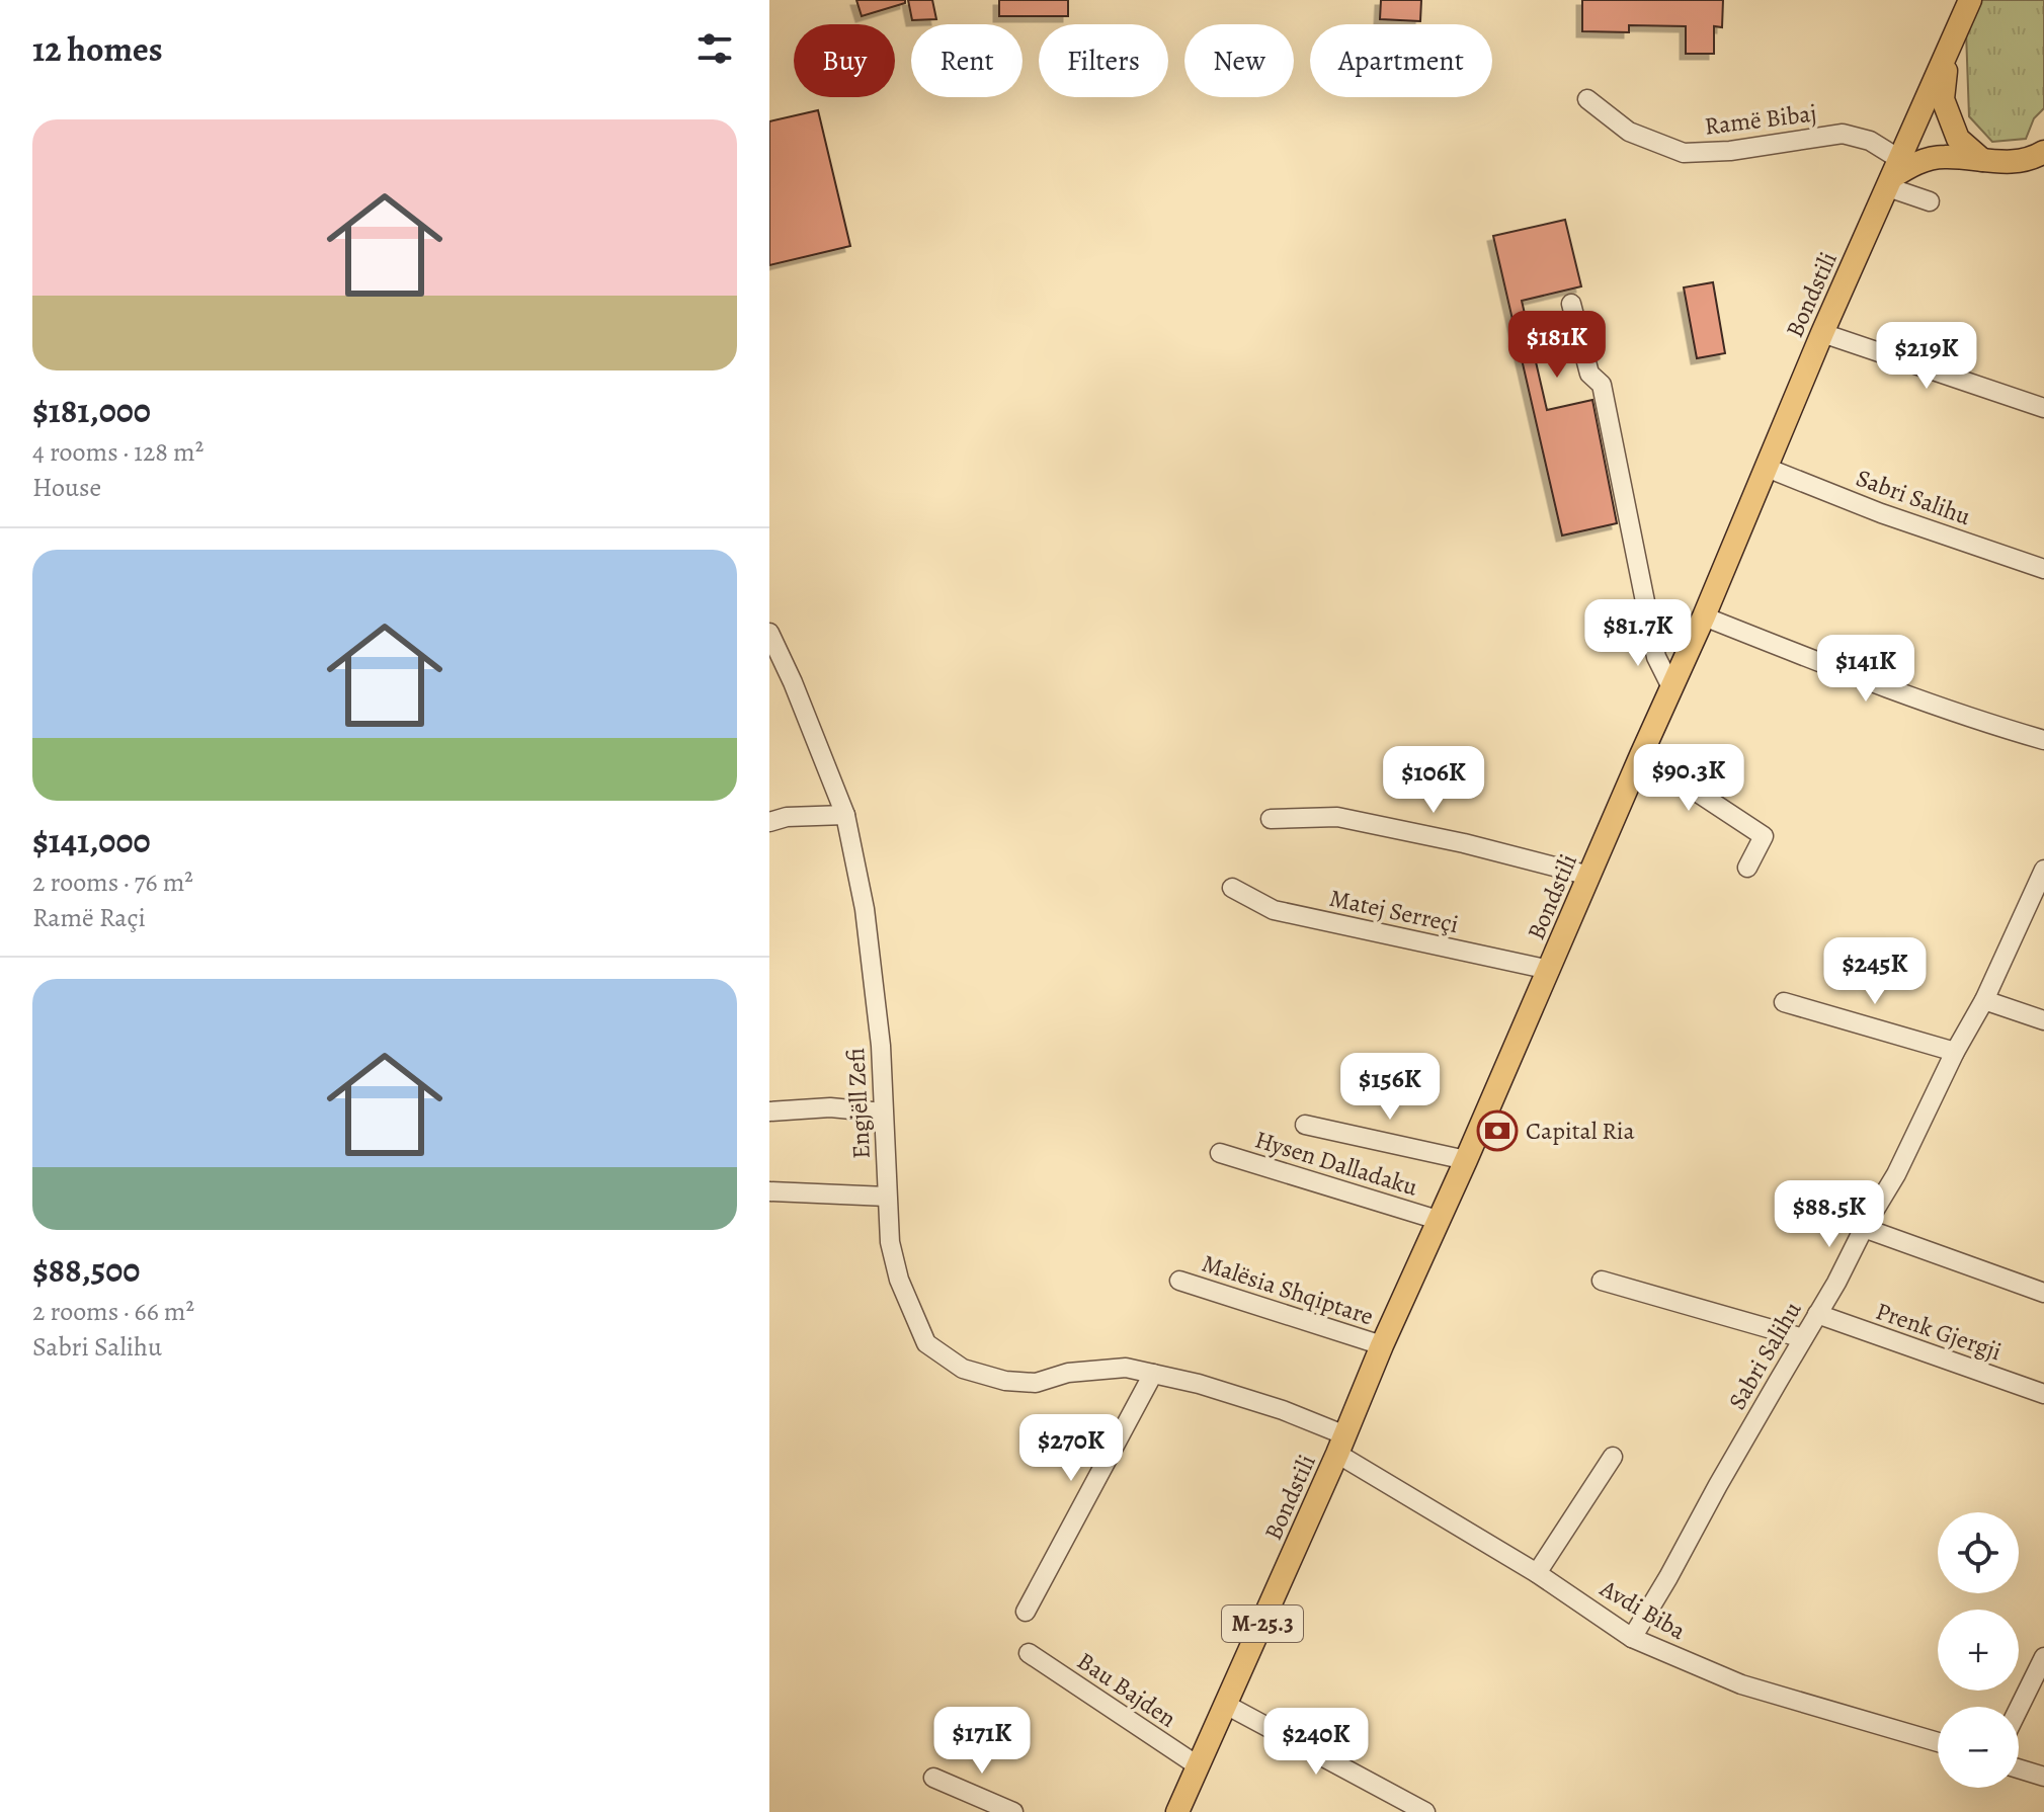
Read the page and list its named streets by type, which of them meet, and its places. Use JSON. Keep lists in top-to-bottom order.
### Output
{
  "streets": {
    "main road": ["Bondstili", "M-25.3"],
    "street": [
      "Ramë Bibaj",
      "Sabri Salihu",
      "Matej Serreçi",
      "Engjëll Zefi",
      "Hysen Dalladaku",
      "Malësia Shqiptare",
      "Prenk Gjergji",
      "Avdi Biba",
      "Bau Bajden"
    ]
  },
  "crossings": [
    ["Ramë Bibaj", "Bondstili"],
    ["Bondstili", "Sabri Salihu"],
    ["Bondstili", "Matej Serreçi"],
    ["Bondstili", "Engjëll Zefi"],
    ["Bondstili", "Hysen Dalladaku"],
    ["Bondstili", "Malësia Shqiptare"],
    ["Bondstili", "Avdi Biba"],
    ["Bondstili", "Bau Bajden"],
    ["Sabri Salihu", "Prenk Gjergji"],
    ["Sabri Salihu", "Avdi Biba"],
    ["Engjëll Zefi", "Avdi Biba"]
  ],
  "places": {
    "bank": ["Capital Ria"]
  },
  "page": {
    "heading": "12 homes",
    "chip": [
      "Buy",
      "Rent",
      "Filters",
      "New",
      "Apartment"
    ],
    "list": [
      {
        "name": "$181,000",
        "note": "4 rooms · 128 m² · House"
      },
      {
        "name": "$141,000",
        "note": "2 rooms · 76 m² · Ramë Raçi"
      },
      {
        "name": "$88,500",
        "note": "2 rooms · 66 m² · Sabri Salihu"
      }
    ],
    "price": [
      "$181K",
      "$219K",
      "$81.7K",
      "$141K",
      "$90.3K",
      "$106K",
      "$245K",
      "$156K",
      "$88.5K",
      "$270K",
      "$171K",
      "$240K"
    ],
    "map_buttons": ["+", "−"]
  }
}
